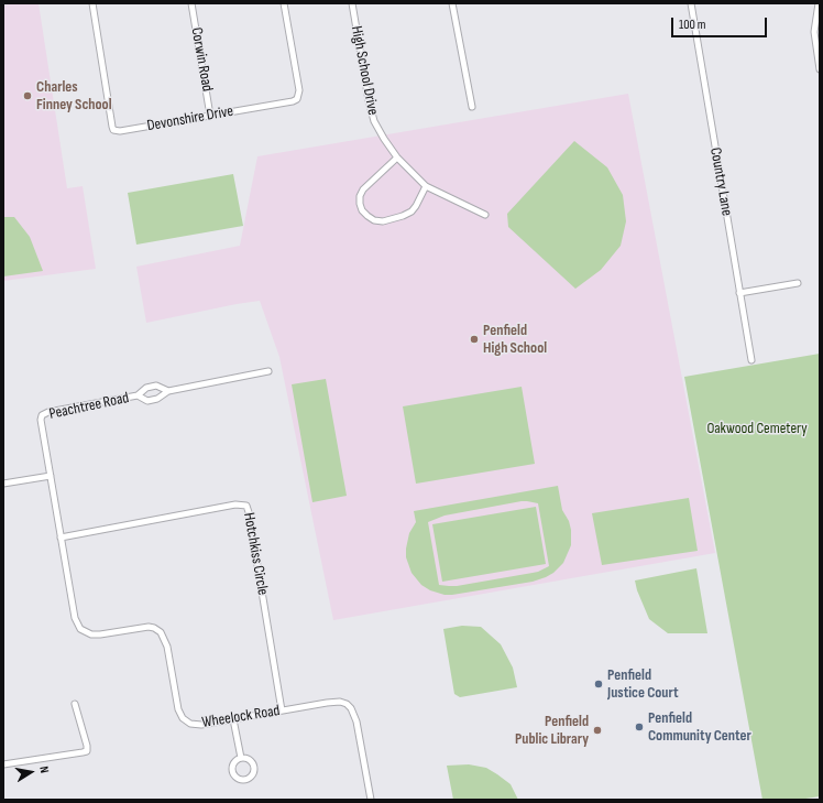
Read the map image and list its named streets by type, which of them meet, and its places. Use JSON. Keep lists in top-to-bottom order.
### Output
{
  "streets": {
    "street": [
      "Corwin Road",
      "High School Drive",
      "Devonshire Drive",
      "Country Lane",
      "Peachtree Road",
      "Hotchkiss Circle",
      "Wheelock Road"
    ]
  },
  "crossings": [
    ["Corwin Road", "Devonshire Drive"],
    ["Peachtree Road", "Wheelock Road"],
    ["Hotchkiss Circle", "Wheelock Road"]
  ],
  "parks": ["Oakwood Cemetery"],
  "places": [
    "Charles Finney School",
    "Penfield High School",
    "Penfield Justice Court",
    "Penfield Community Center",
    "Penfield Public Library"
  ],
  "scale_bar": "100 m",
  "north": "right"
}
